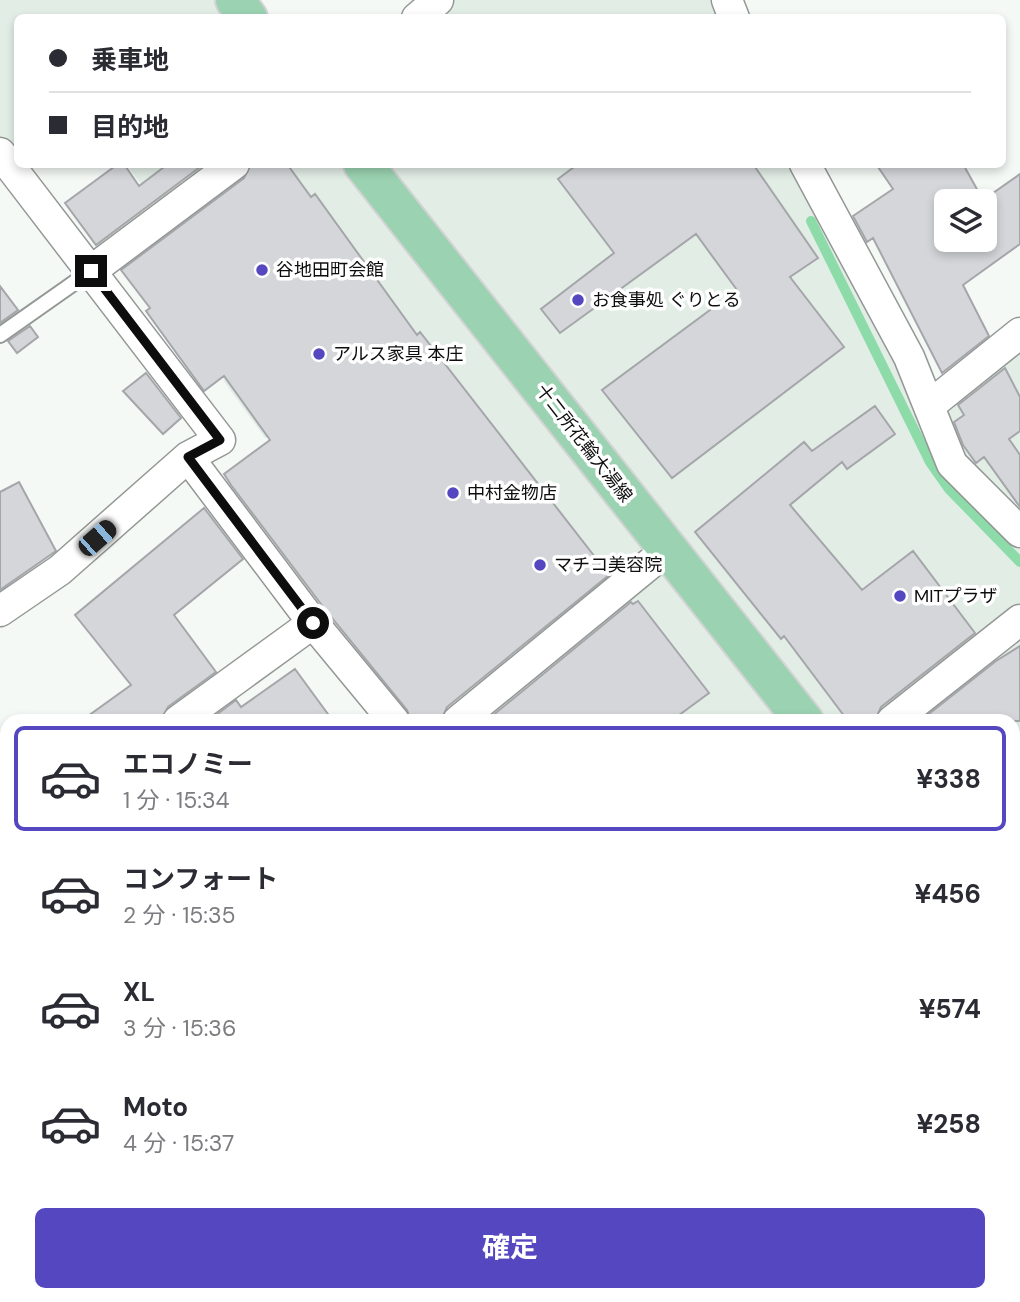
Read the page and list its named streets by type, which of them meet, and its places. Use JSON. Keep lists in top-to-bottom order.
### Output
{
  "streets": {
    "main road": ["十二所花輪大湯線"]
  },
  "places": [
    "谷地田町会館",
    "お食事処 ぐりとる",
    "アルス家具 本庄",
    "中村金物店",
    "マチコ美容院",
    "MITプラザ"
  ],
  "page": {
    "banner": ["乗車地", "目的地"],
    "list": [
      {
        "name": "エコノミー",
        "note": "1 分 · 15:34",
        "value": "¥338"
      },
      {
        "name": "コンフォート",
        "note": "2 分 · 15:35",
        "value": "¥456"
      },
      {
        "name": "XL",
        "note": "3 分 · 15:36",
        "value": "¥574"
      },
      {
        "name": "Moto",
        "note": "4 分 · 15:37",
        "value": "¥258"
      }
    ],
    "buttons": "確定"
  }
}
